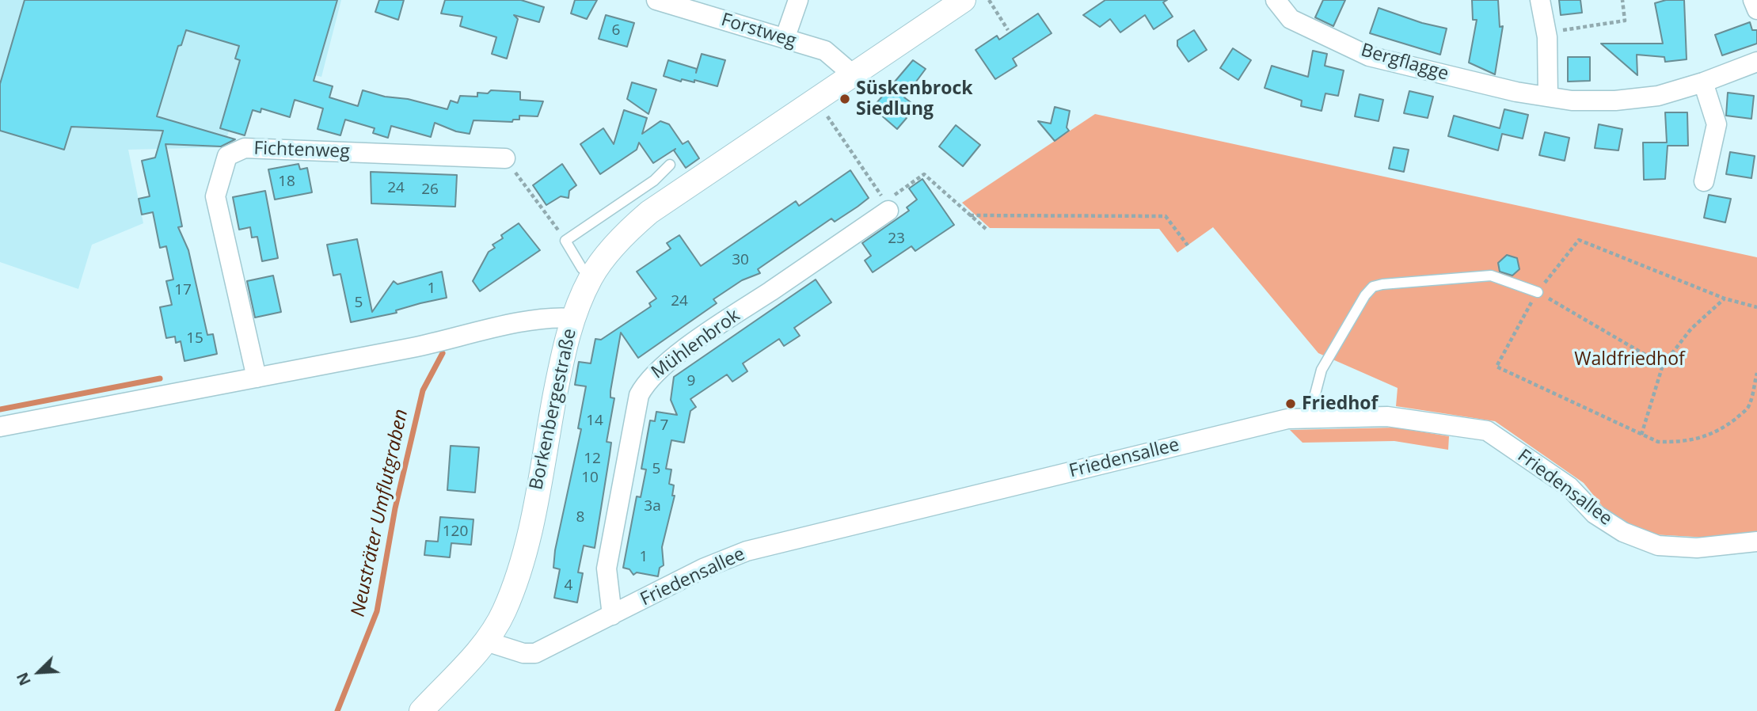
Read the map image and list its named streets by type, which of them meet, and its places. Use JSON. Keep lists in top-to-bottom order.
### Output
{
  "streets": {
    "street": [
      "Forstweg",
      "Bergflagge",
      "Fichtenweg",
      "Mühlenbrok",
      "Borkenbergestraße",
      "Friedensallee"
    ]
  },
  "crossings": [
    ["Forstweg", "Borkenbergestraße"],
    ["Mühlenbrok", "Friedensallee"],
    ["Borkenbergestraße", "Friedensallee"]
  ],
  "water": ["Neusträter Umflutgraben"],
  "parks": ["Waldfriedhof"],
  "places": ["Süskenbrock Siedlung", "Friedhof"],
  "house_numbers": [
    "6",
    "18",
    "24",
    "26",
    "23",
    "30",
    "1",
    "17",
    "24",
    "5",
    "15",
    "9",
    "14",
    "7",
    "12",
    "5",
    "10",
    "3a",
    "8",
    "120",
    "1",
    "4"
  ],
  "north": "bottom left"
}
